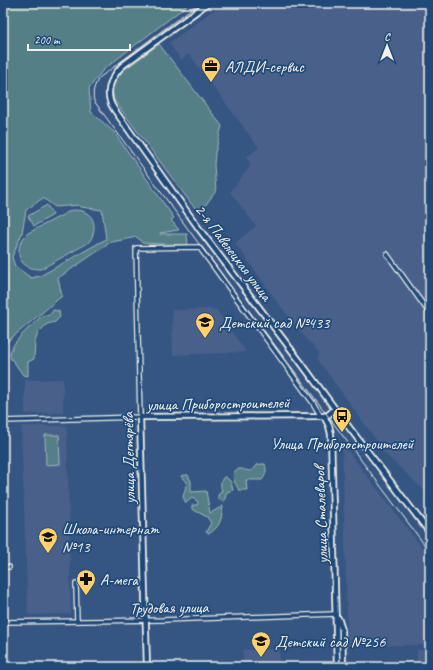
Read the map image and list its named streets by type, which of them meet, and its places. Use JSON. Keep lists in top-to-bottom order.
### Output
{
  "streets": {
    "street": [
      "2-я Павелецкая улица",
      "улица Приборостроителей",
      "улица Дегтярёва",
      "улица Сталеваров",
      "Трудовая улица"
    ]
  },
  "crossings": [
    ["улица Приборостроителей", "улица Дегтярёва"],
    ["улица Приборостроителей", "улица Сталеваров"],
    ["улица Дегтярёва", "улица Сталеваров"],
    ["улица Дегтярёва", "Трудовая улица"],
    ["улица Сталеваров", "Трудовая улица"]
  ],
  "places": {
    "office": ["АЛДИ-сервис"],
    "school or university": ["Детский сад №433", "Школа-интернат №13", "Детский сад №256"],
    "bus stop": ["Улица Приборостроителей"],
    "pharmacy": ["А-мега"]
  },
  "scale_bar": "200 m",
  "north": "top"
}
